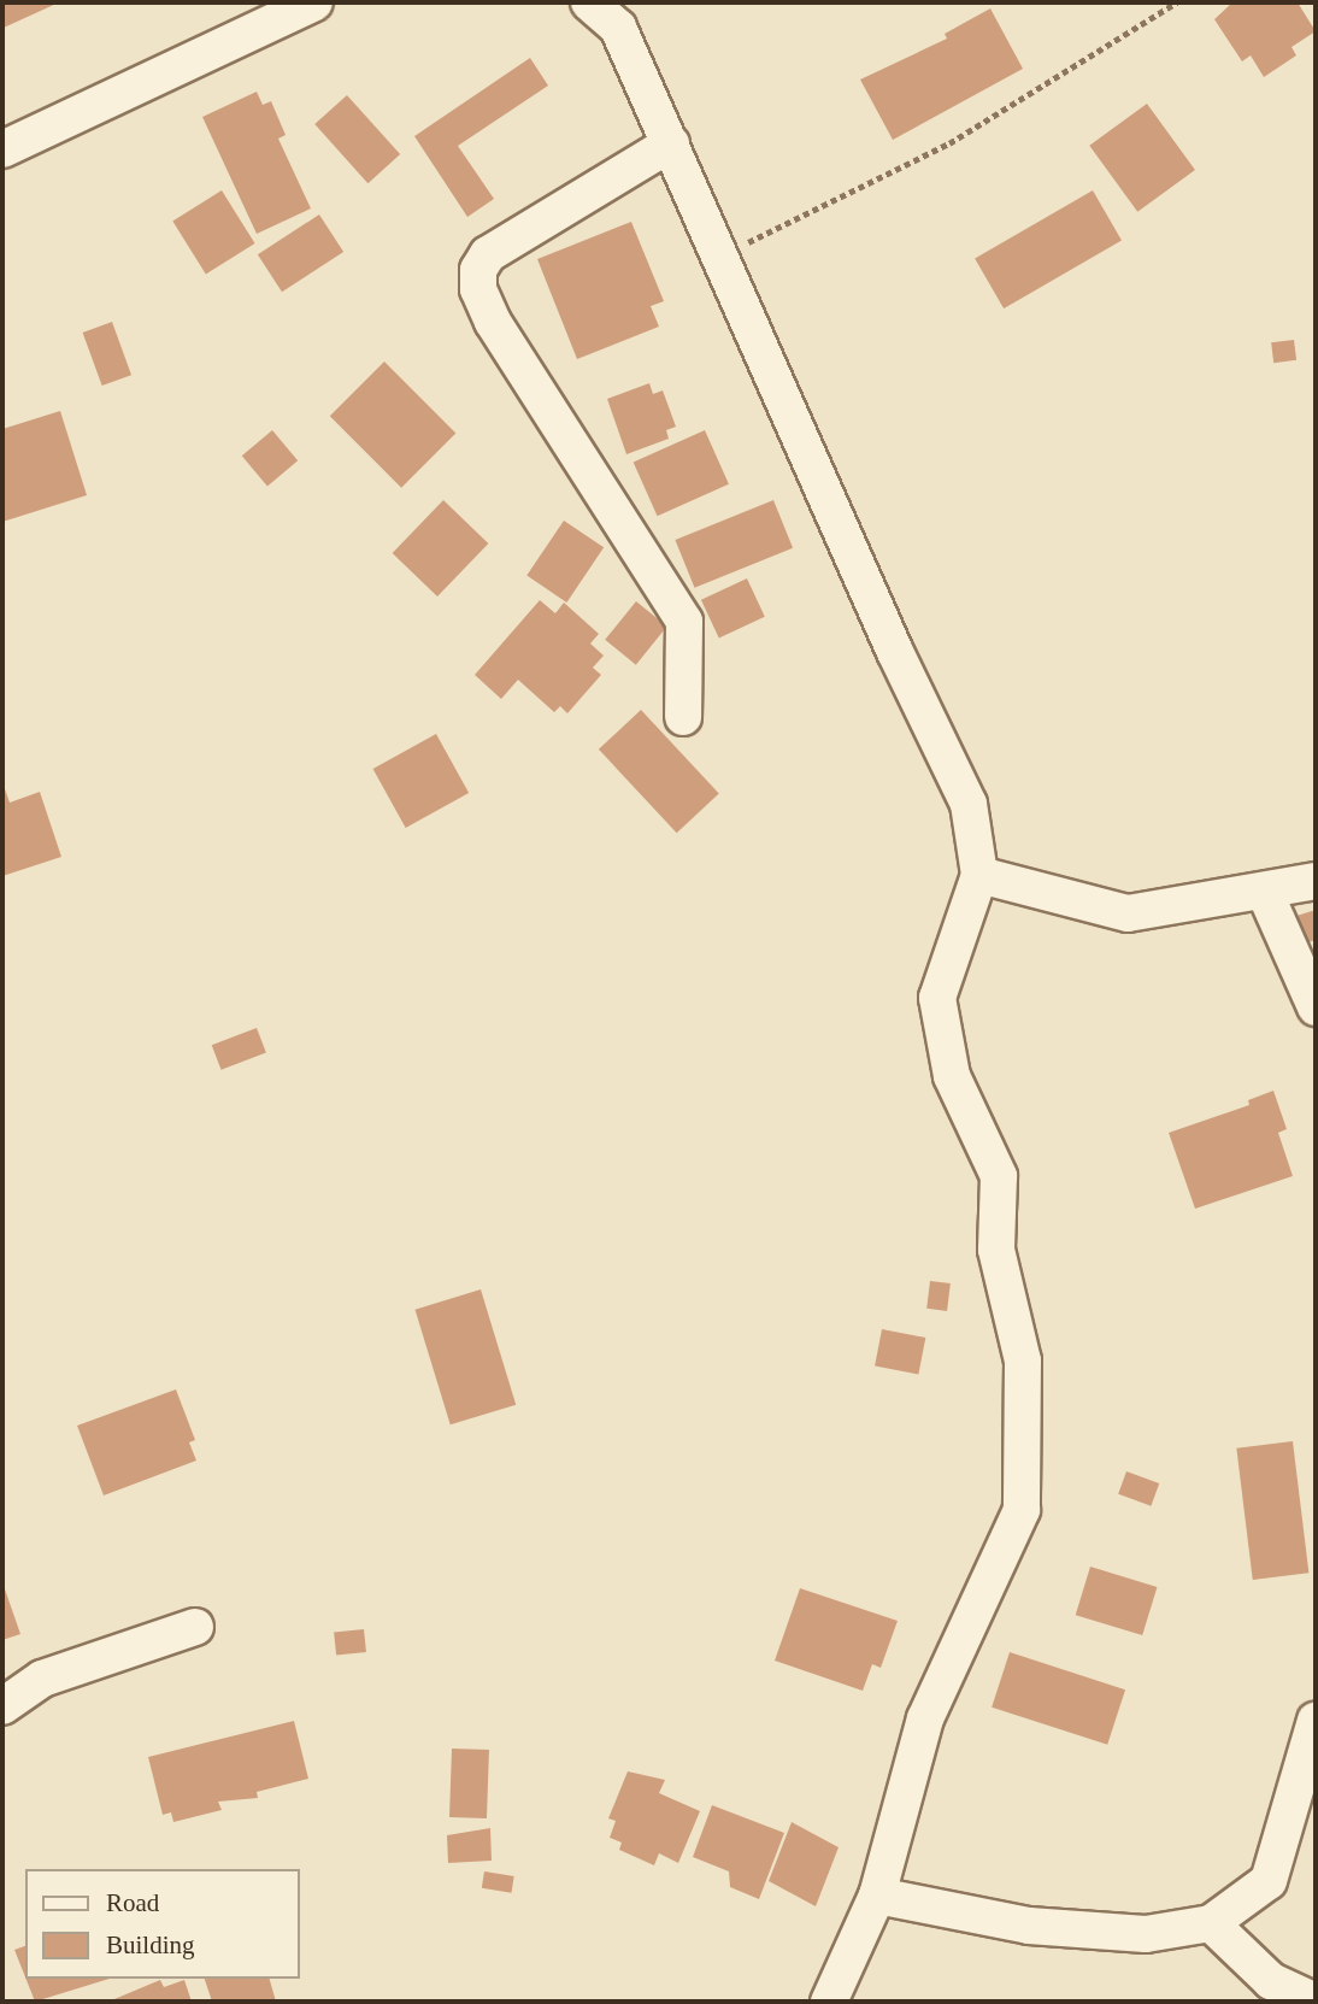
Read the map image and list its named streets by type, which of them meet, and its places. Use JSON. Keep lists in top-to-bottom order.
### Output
{
  "legend": ["Road", "Building"]
}
